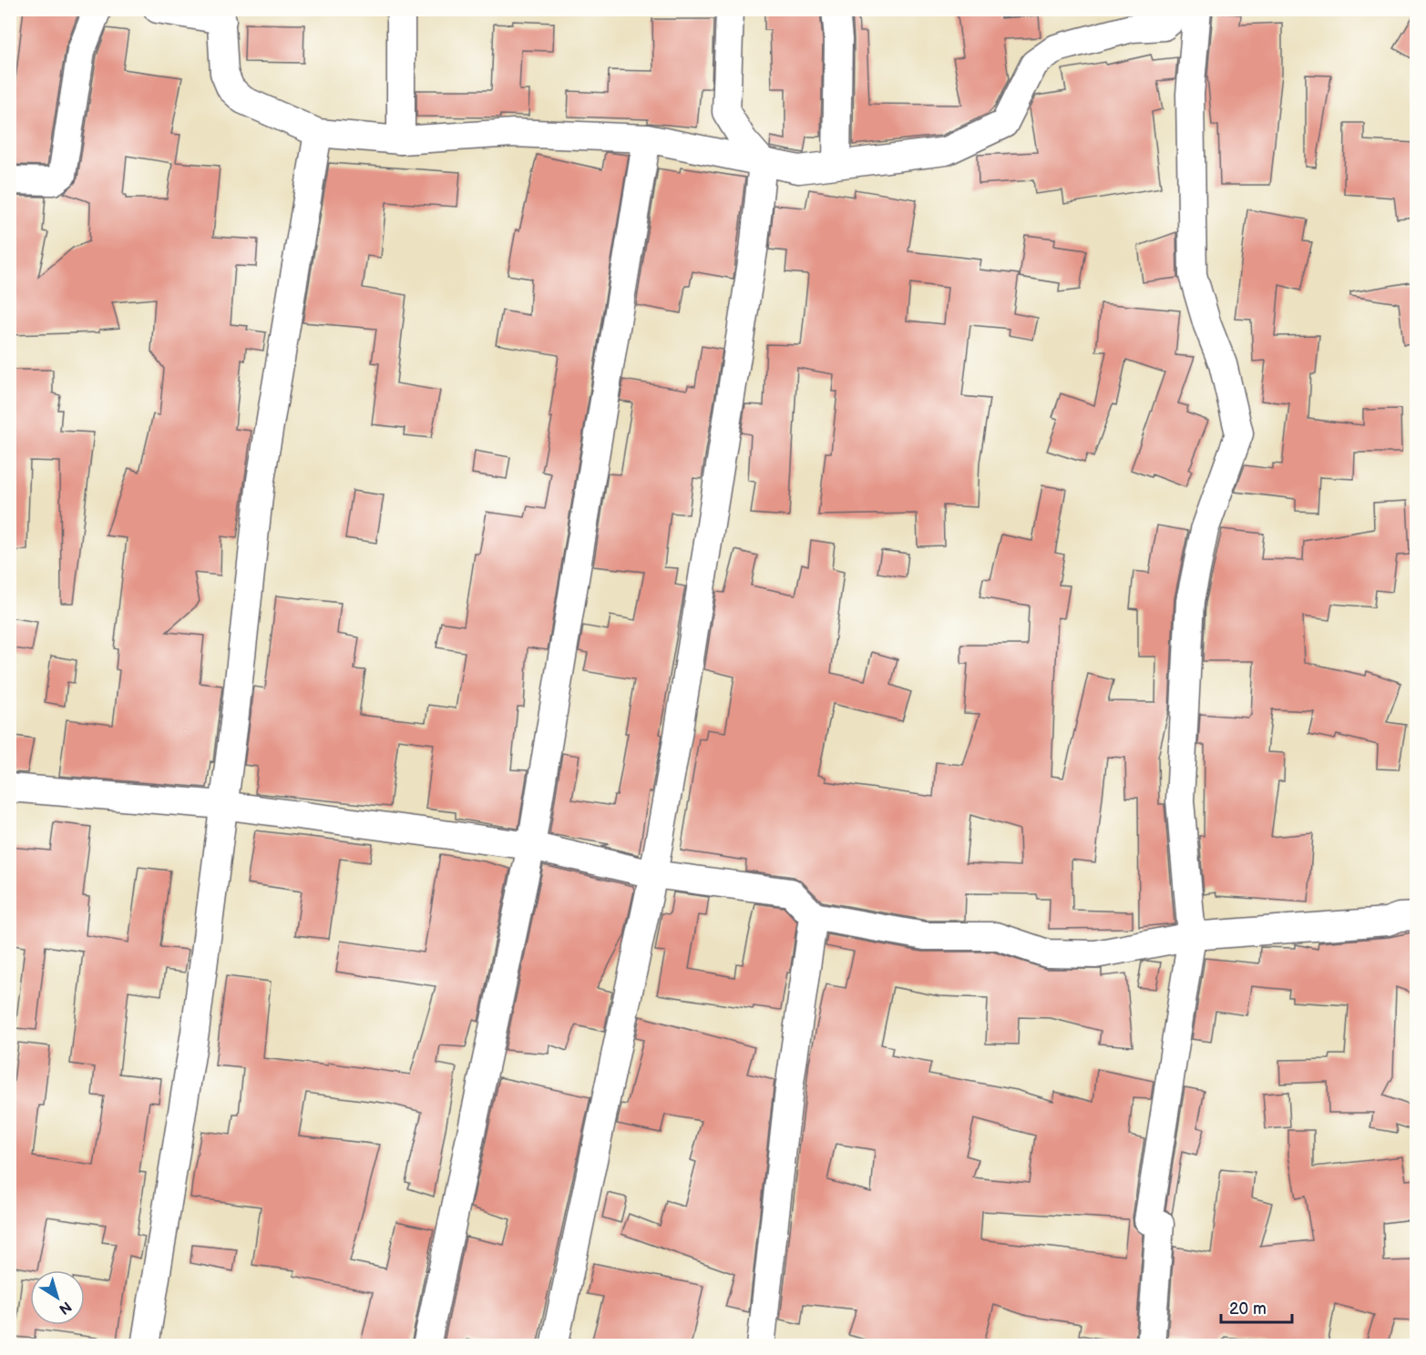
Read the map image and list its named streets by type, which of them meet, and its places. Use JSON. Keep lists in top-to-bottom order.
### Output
{
  "scale_bar": "20 m",
  "north": "bottom right"
}
